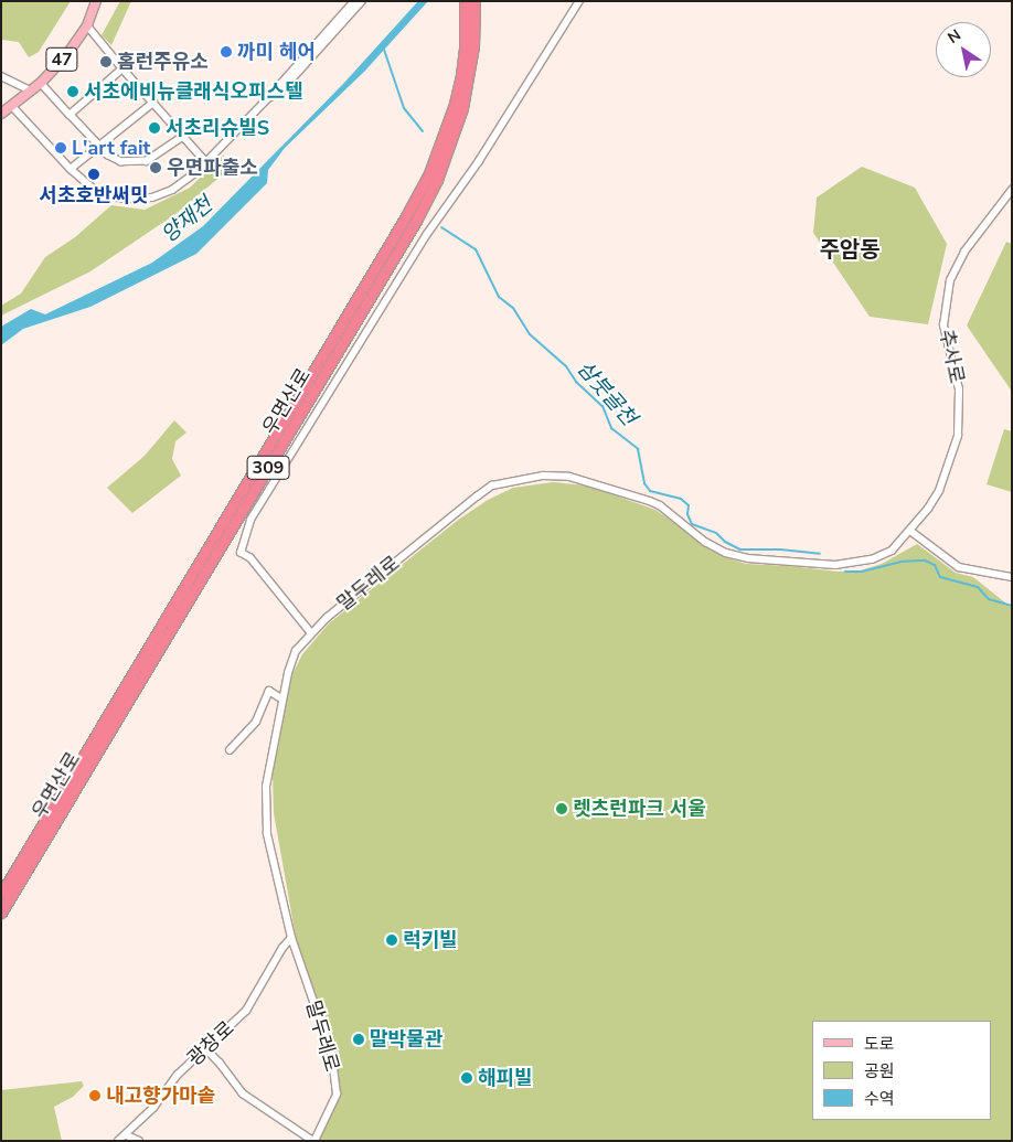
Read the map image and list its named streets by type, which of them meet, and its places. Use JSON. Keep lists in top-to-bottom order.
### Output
{
  "streets": {
    "highway": ["우면산로", "309"],
    "main road": ["47"],
    "street": ["추사로", "말두레로", "광창로"]
  },
  "crossings": [
    ["추사로", "말두레로"],
    ["말두레로", "광창로"]
  ],
  "districts": ["주암동"],
  "water": ["양재천", "삼붓골천"],
  "places": [
    "까미 헤어",
    "홈런주유소",
    "서초에비뉴클래식오피스텔",
    "서초리슈빌S",
    "L'art fait",
    "우면파출소",
    "서초호반써밋",
    "렛츠런파크 서울",
    "럭키빌",
    "말박물관",
    "해피빌",
    "내고향가마솥"
  ],
  "legend": ["도로", "공원", "수역"],
  "north": "top left"
}
